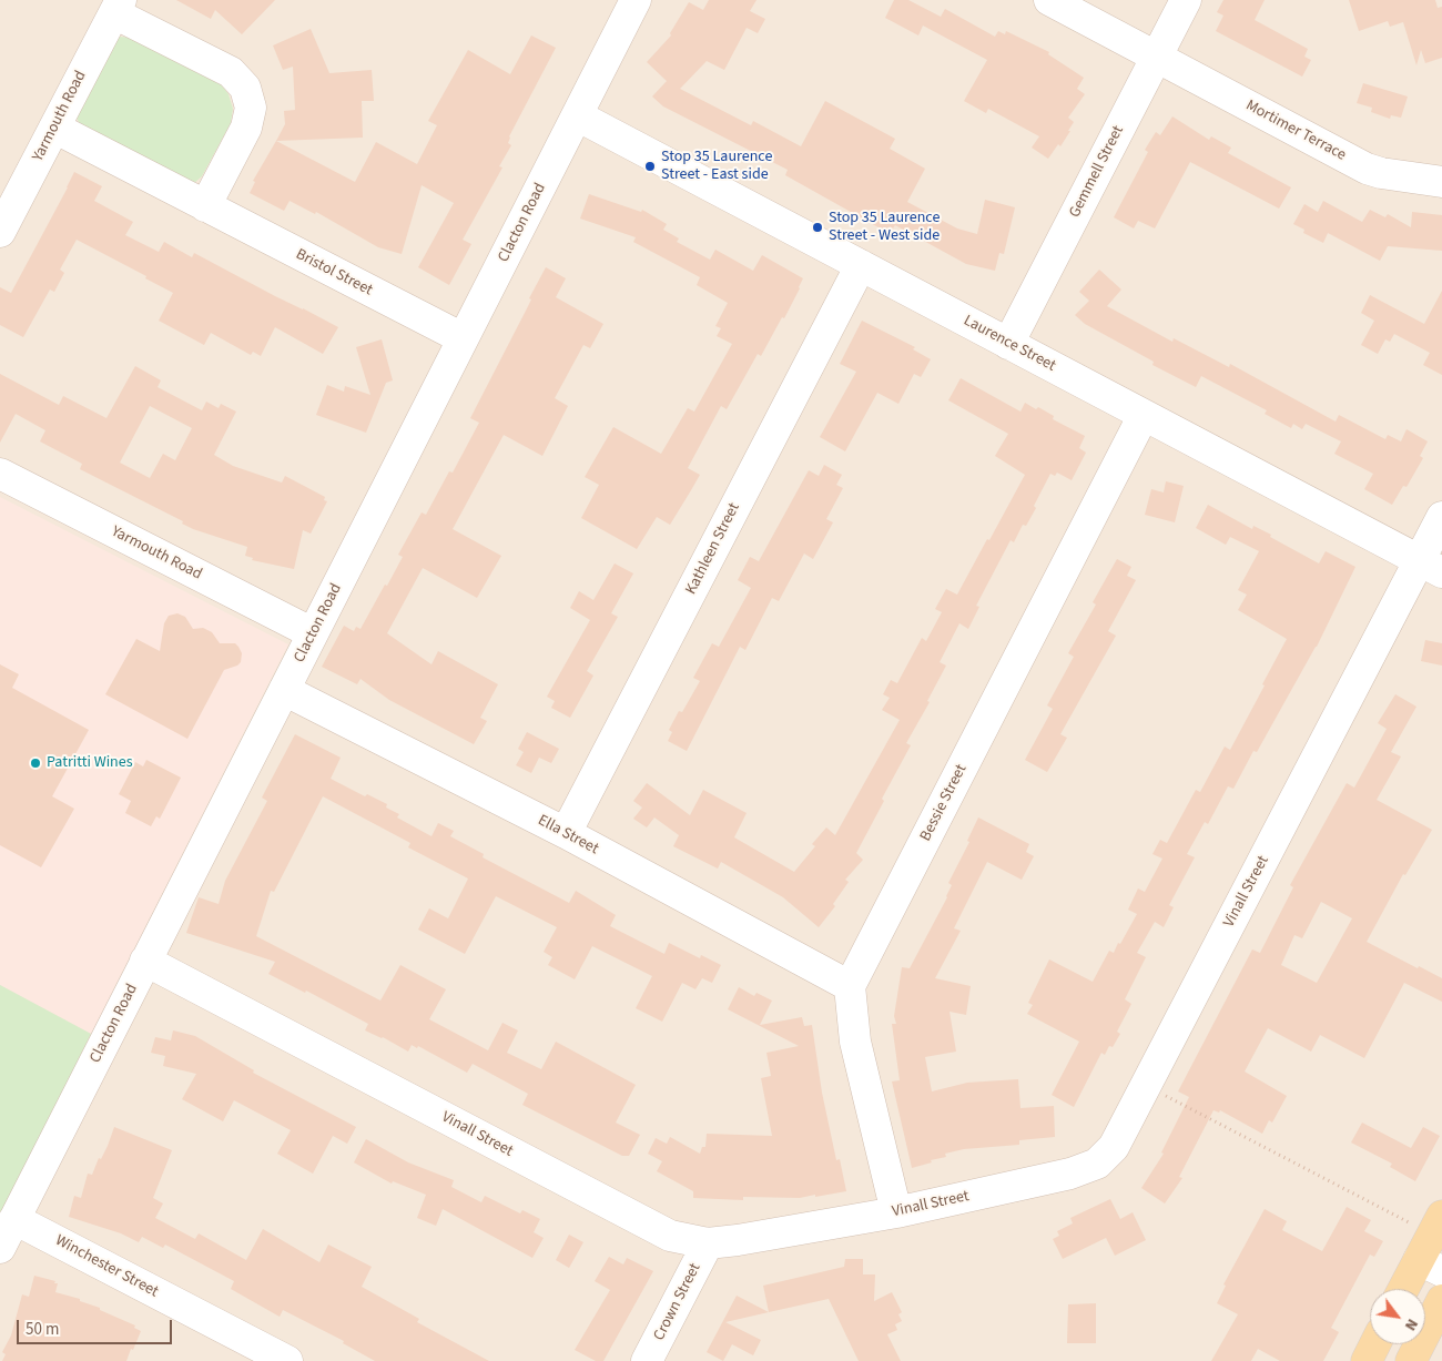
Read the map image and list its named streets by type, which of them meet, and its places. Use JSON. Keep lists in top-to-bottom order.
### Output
{
  "streets": {
    "street": [
      "Yarmouth Road",
      "Mortimer Terrace",
      "Gemmell Street",
      "Clacton Road",
      "Bristol Street",
      "Laurence Street",
      "Kathleen Street",
      "Bessie Street",
      "Ella Street",
      "Vinall Street",
      "Winchester Street",
      "Crown Street"
    ]
  },
  "crossings": [
    ["Yarmouth Road", "Clacton Road"],
    ["Yarmouth Road", "Bristol Street"],
    ["Mortimer Terrace", "Gemmell Street"],
    ["Gemmell Street", "Laurence Street"],
    ["Clacton Road", "Bristol Street"],
    ["Clacton Road", "Laurence Street"],
    ["Clacton Road", "Ella Street"],
    ["Clacton Road", "Vinall Street"],
    ["Clacton Road", "Winchester Street"],
    ["Laurence Street", "Kathleen Street"],
    ["Laurence Street", "Bessie Street"],
    ["Laurence Street", "Vinall Street"],
    ["Kathleen Street", "Ella Street"],
    ["Bessie Street", "Ella Street"],
    ["Vinall Street", "Crown Street"]
  ],
  "places": ["Stop 35 Laurence Street - East side", "Stop 35 Laurence Street - West side", "Patritti Wines"],
  "scale_bar": "50 m",
  "north": "bottom right"
}
